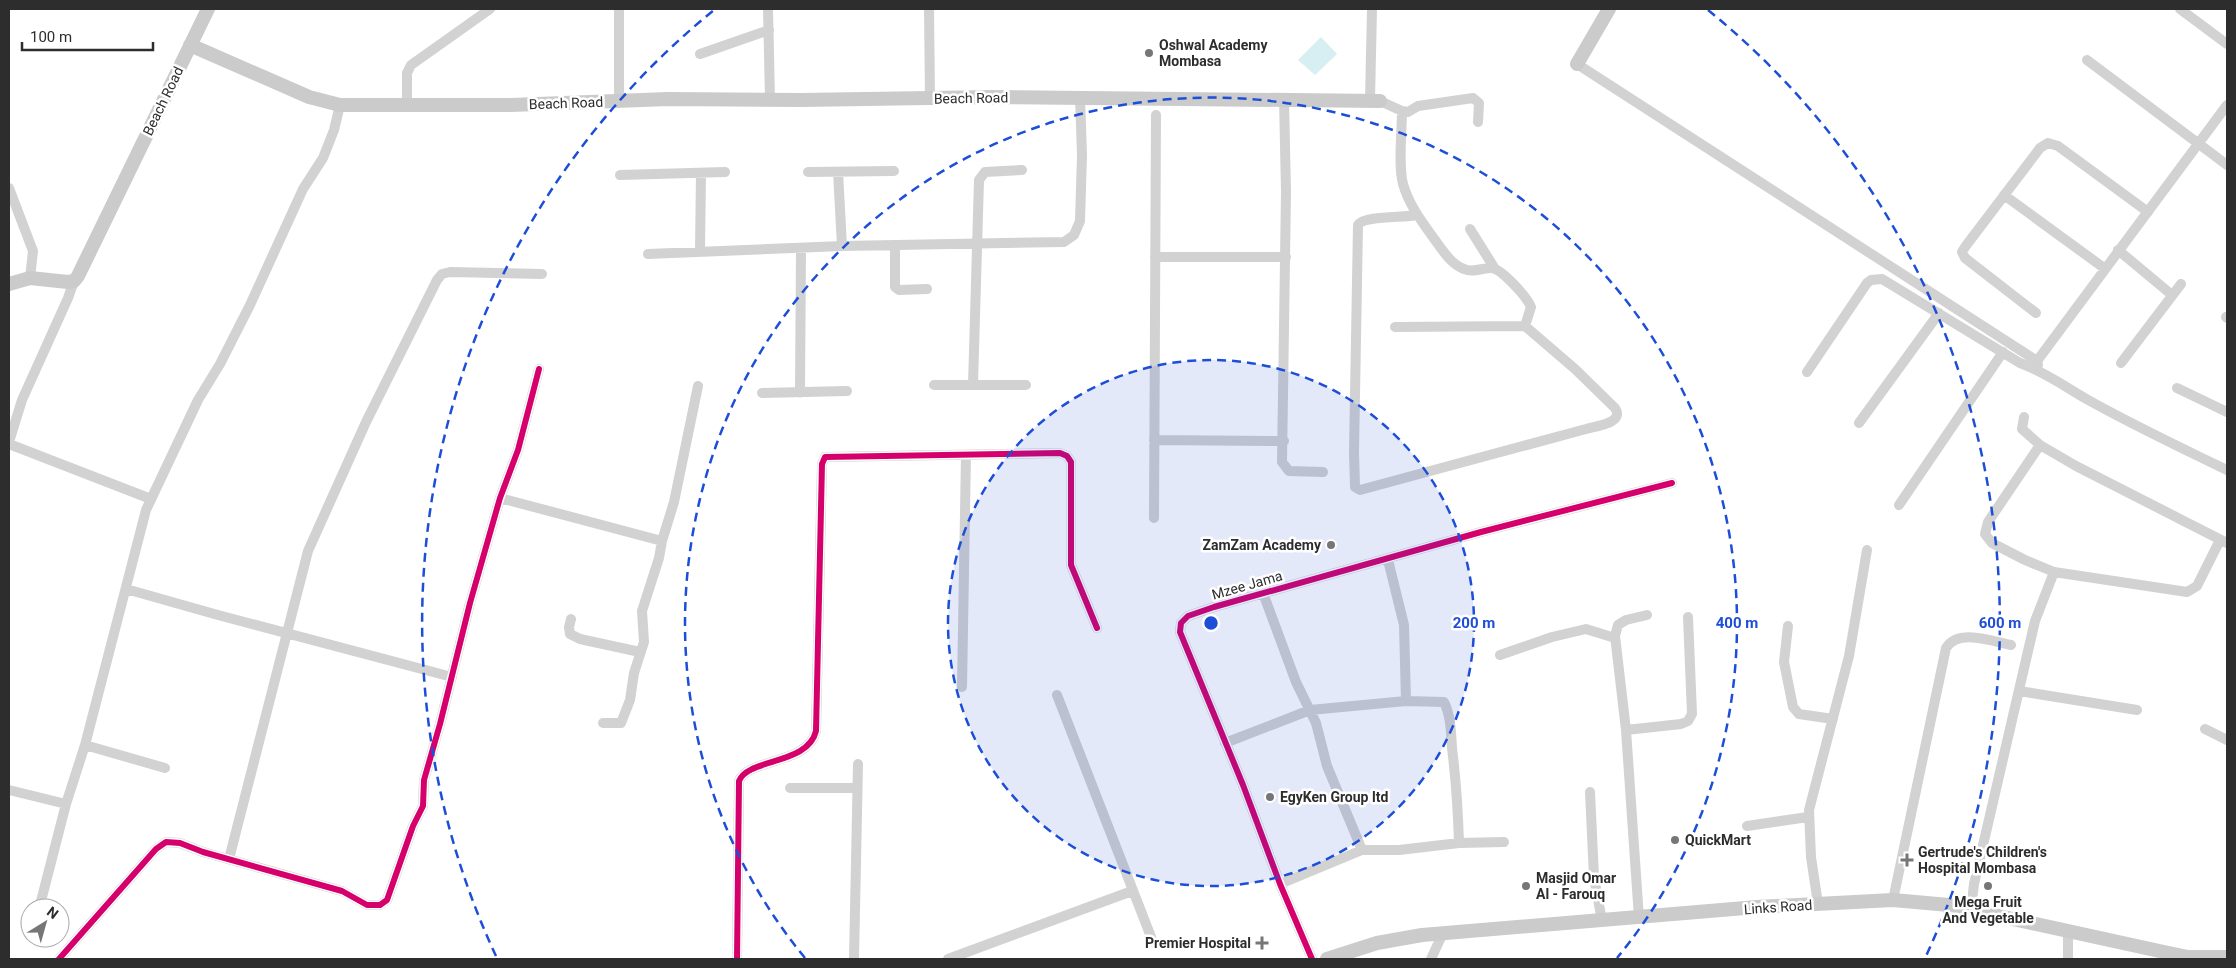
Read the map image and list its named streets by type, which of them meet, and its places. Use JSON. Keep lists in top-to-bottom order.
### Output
{
  "streets": {
    "main road": ["Beach Road", "Links Road"],
    "street": ["Mzee Jama"]
  },
  "places": {
    "other": [
      "Oshwal Academy Mombasa",
      "ZamZam Academy",
      "EgyKen Group ltd",
      "QuickMart",
      "Masjid Omar Al - Farouq",
      "Mega Fruit And Vegetable"
    ],
    "health": ["Gertrude's Children's Hospital Mombasa", "Premier Hospital"]
  },
  "scale_bar": "100 m",
  "north": "top right",
  "rings": ["200 m", "400 m", "600 m"]
}
